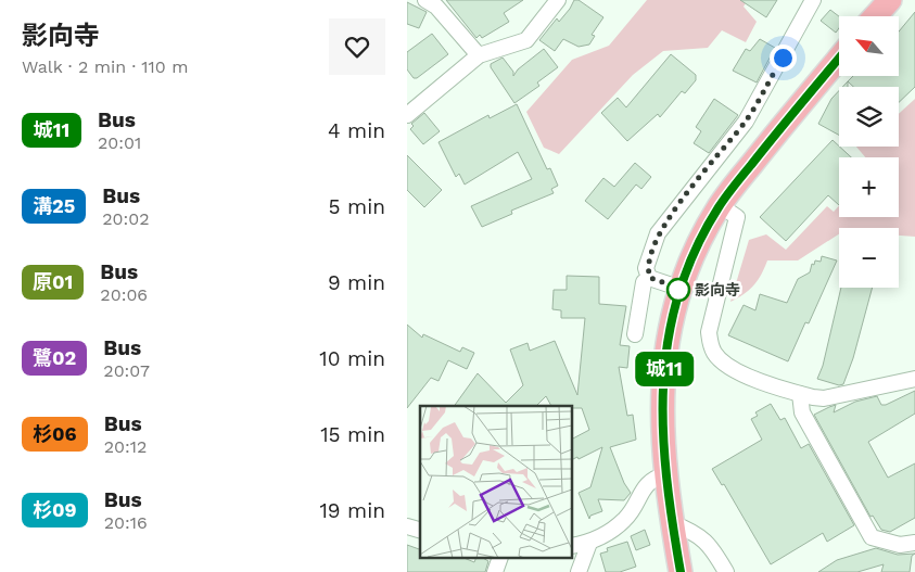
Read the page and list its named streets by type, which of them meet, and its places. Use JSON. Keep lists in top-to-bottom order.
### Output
{
  "places": ["影向寺"],
  "lines": ["bus line 城11"],
  "north": "top left",
  "page": {
    "heading": ["影向寺", "Walk · 2 min · 110 m"],
    "on_map": "城11",
    "map_buttons": ["+", "−"],
    "list": [
      {
        "mark": "城11",
        "name": "Bus",
        "note": "20:01",
        "value": "4 min"
      },
      {
        "mark": "溝25",
        "name": "Bus",
        "note": "20:02",
        "value": "5 min"
      },
      {
        "mark": "原01",
        "name": "Bus",
        "note": "20:06",
        "value": "9 min"
      },
      {
        "mark": "鷺02",
        "name": "Bus",
        "note": "20:07",
        "value": "10 min"
      },
      {
        "mark": "杉06",
        "name": "Bus",
        "note": "20:12",
        "value": "15 min"
      },
      {
        "mark": "杉09",
        "name": "Bus",
        "note": "20:16",
        "value": "19 min"
      }
    ]
  }
}
